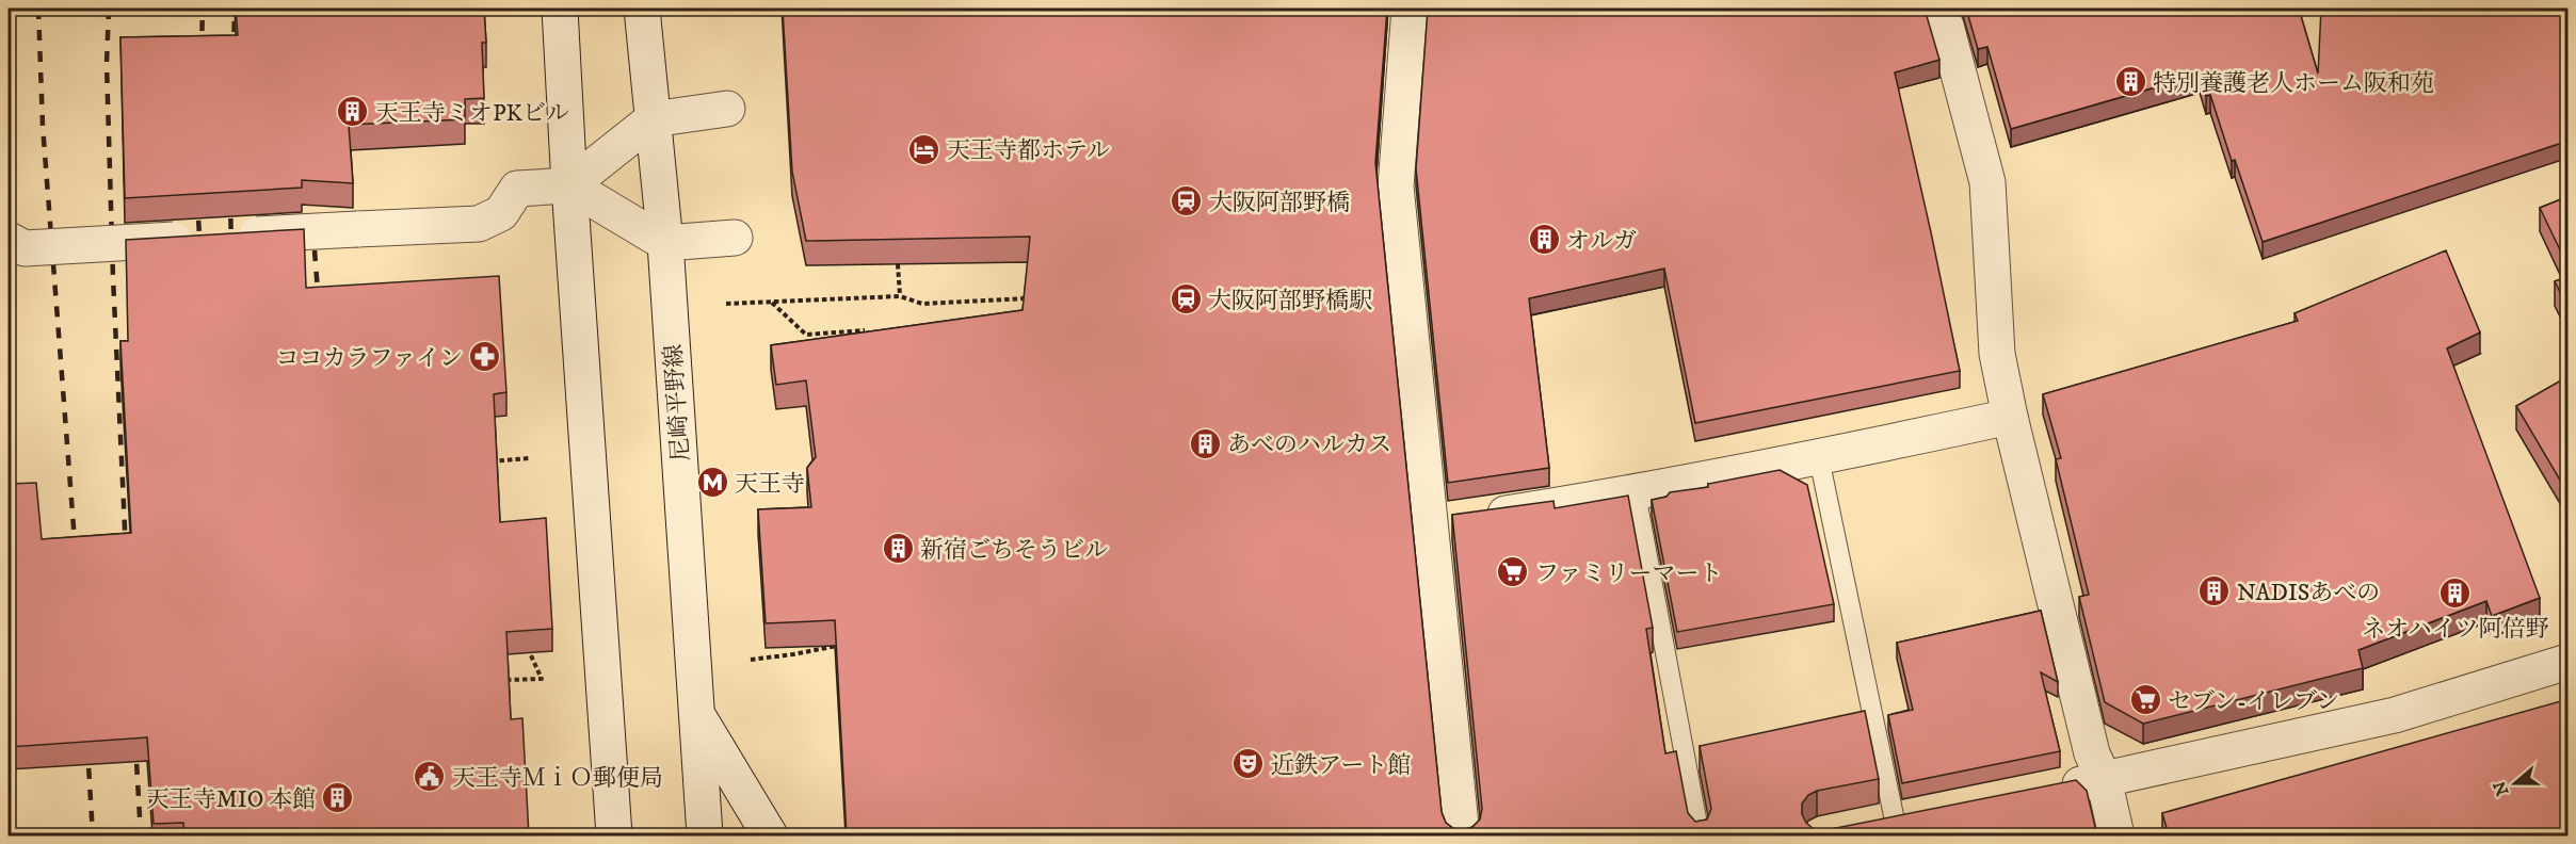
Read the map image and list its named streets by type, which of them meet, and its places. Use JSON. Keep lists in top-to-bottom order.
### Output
{
  "streets": {
    "street": ["尼崎平野線"]
  },
  "places": {
    "building": [
      "特別養護老人ホーム阪和苑",
      "天王寺ミオPKビル",
      "オルガ",
      "あべのハルカス",
      "新宿ごちそうビル",
      "NADISあべの",
      "ネオハイツ阿倍野",
      "天王寺MIO 本館"
    ],
    "hotel": ["天王寺都ホテル"],
    "station": ["大阪阿部野橋", "大阪阿部野橋駅"],
    "pharmacy": ["ココカラファイン"],
    "metro station": ["天王寺"],
    "supermarket": ["ファミリーマート", "セブン-イレブン"],
    "theatre": ["近鉄アート館"],
    "public building": ["天王寺ＭｉＯ郵便局"]
  },
  "north": "left"
}
